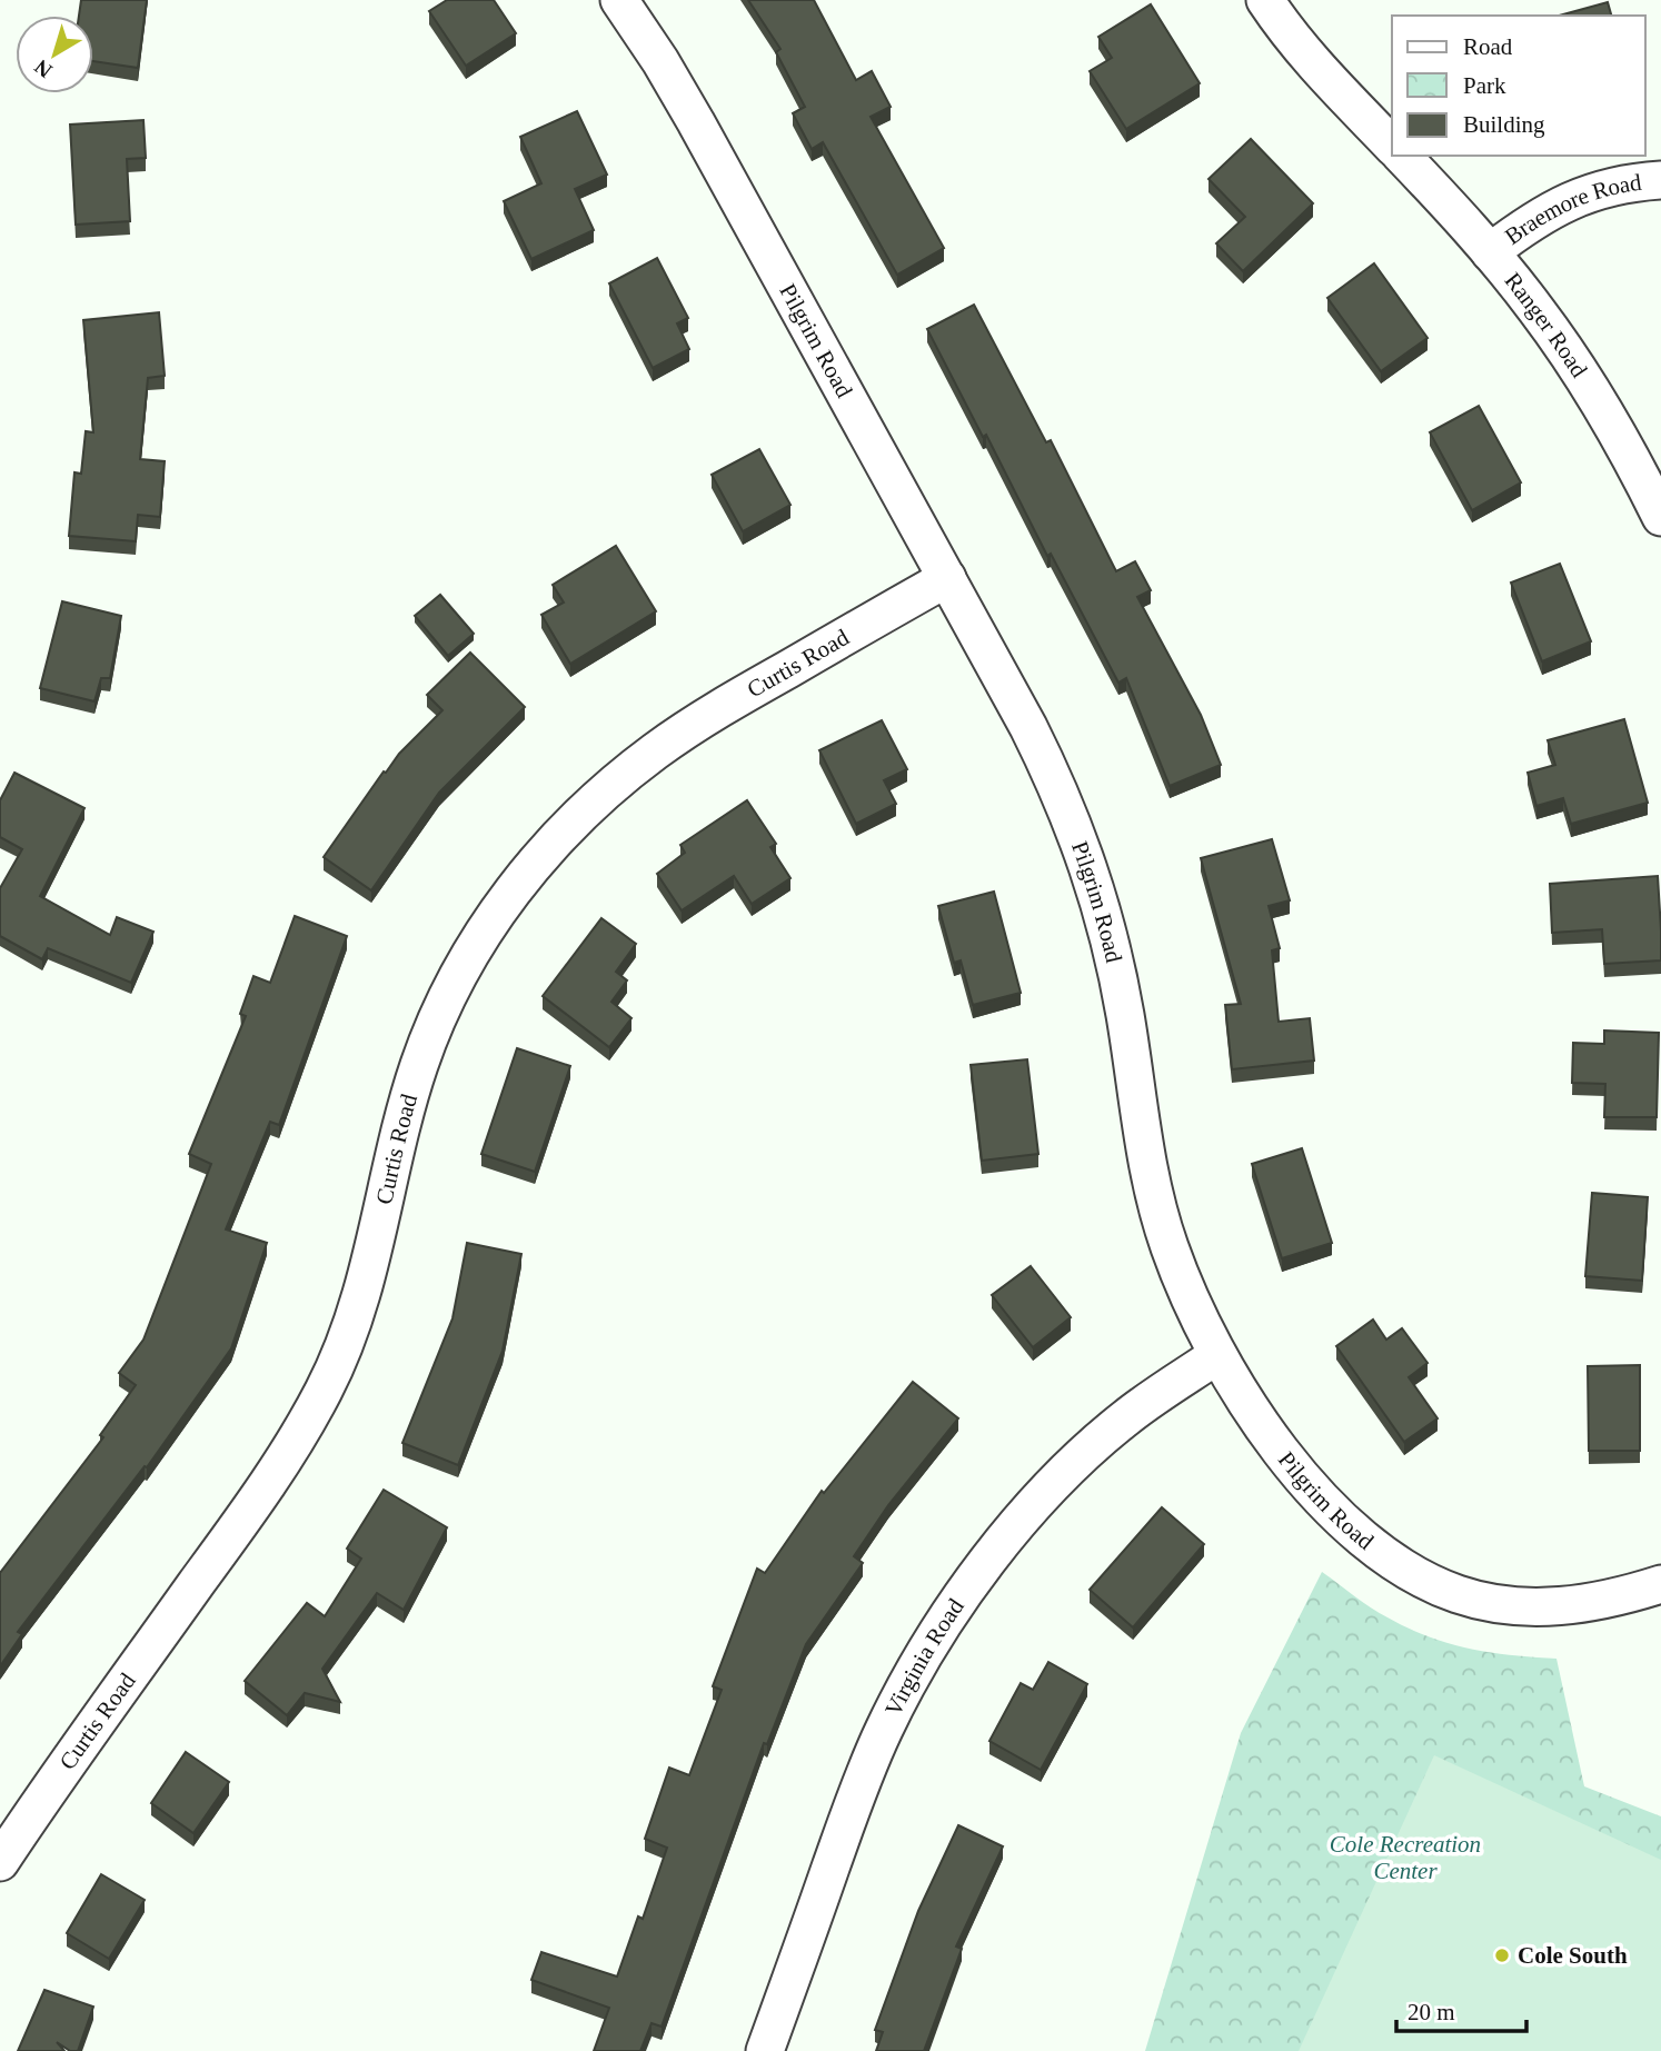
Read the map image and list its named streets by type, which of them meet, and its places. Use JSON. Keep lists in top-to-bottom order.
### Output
{
  "streets": {
    "street": [
      "Braemore Road",
      "Ranger Road",
      "Pilgrim Road",
      "Curtis Road",
      "Virginia Road"
    ]
  },
  "crossings": [
    ["Braemore Road", "Ranger Road"],
    ["Pilgrim Road", "Curtis Road"],
    ["Pilgrim Road", "Virginia Road"]
  ],
  "parks": ["Cole Recreation Center"],
  "places": ["Cole South"],
  "legend": ["Road", "Park", "Building"],
  "scale_bar": "20 m",
  "north": "bottom left"
}
